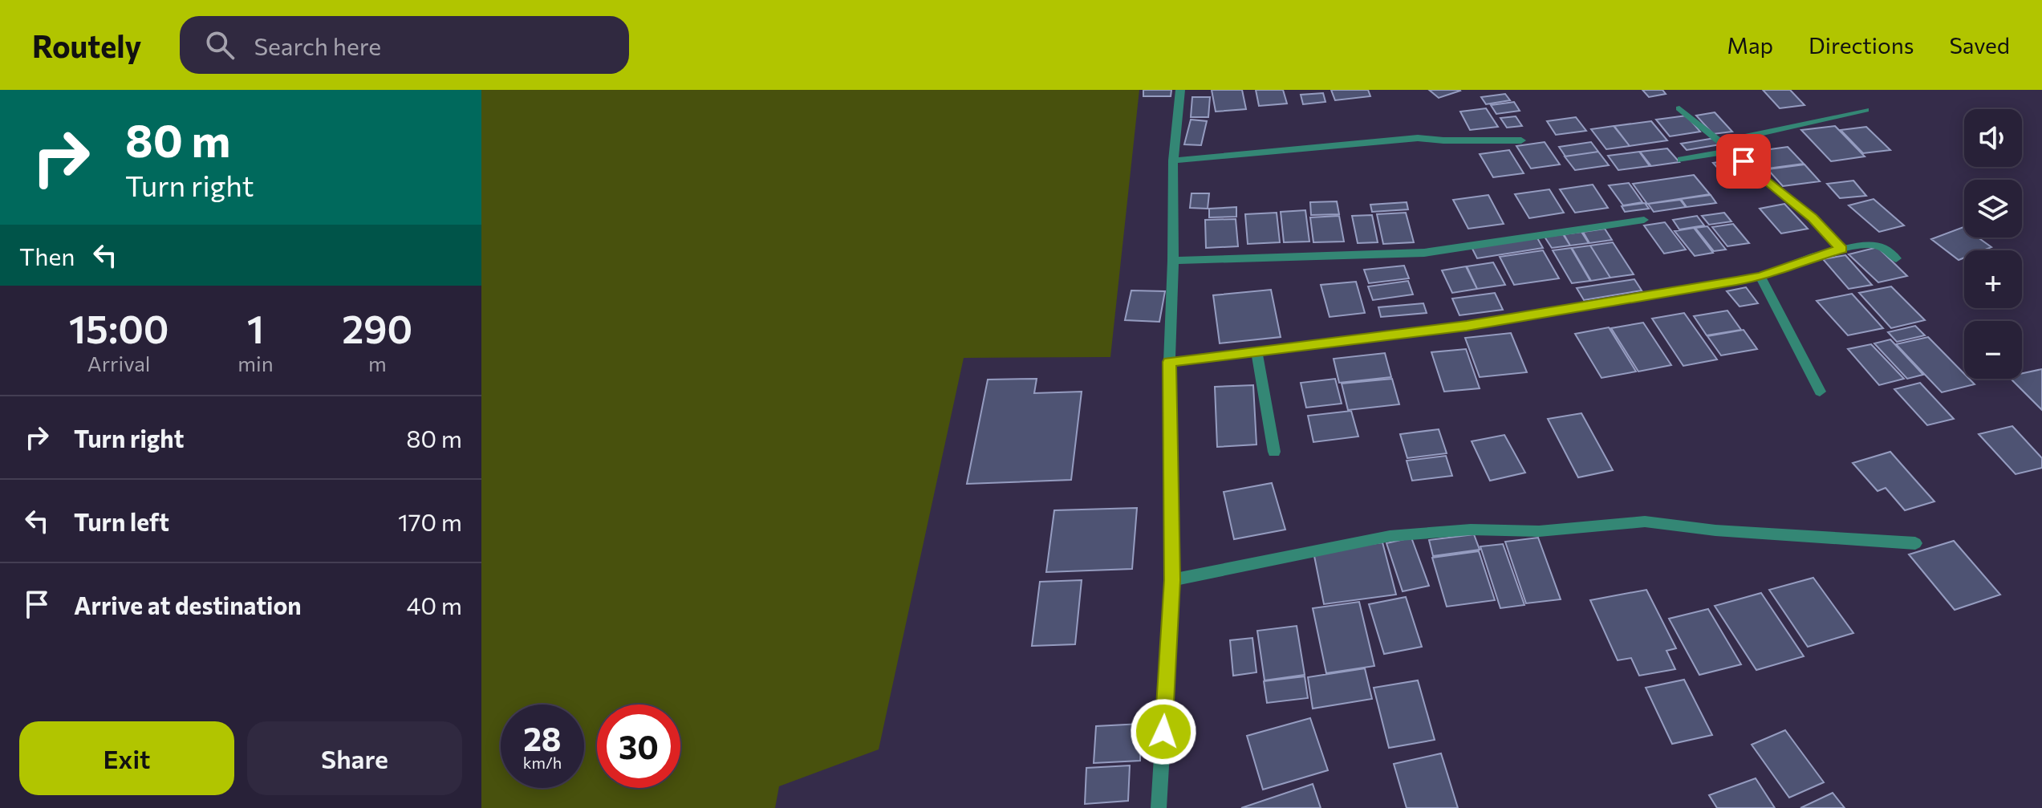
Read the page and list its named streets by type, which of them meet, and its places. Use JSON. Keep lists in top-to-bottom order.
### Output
{
  "page": {
    "header": "Routely",
    "search": "Search here",
    "nav": ["Map", "Directions", "Saved"],
    "turn": ["80 m", "Turn right"],
    "map_buttons": ["+", "−"],
    "then": "Then",
    "eta": [
      "15:00",
      "Arrival",
      "1",
      "min",
      "290",
      "m"
    ],
    "list": [
      {
        "name": "Turn right",
        "value": "80 m"
      },
      {
        "name": "Turn left",
        "value": "170 m"
      },
      {
        "name": "Arrive at destination",
        "value": "40 m"
      }
    ],
    "speed": "28 km/h",
    "limit": "30",
    "buttons": ["Exit", "Share"]
  }
}
